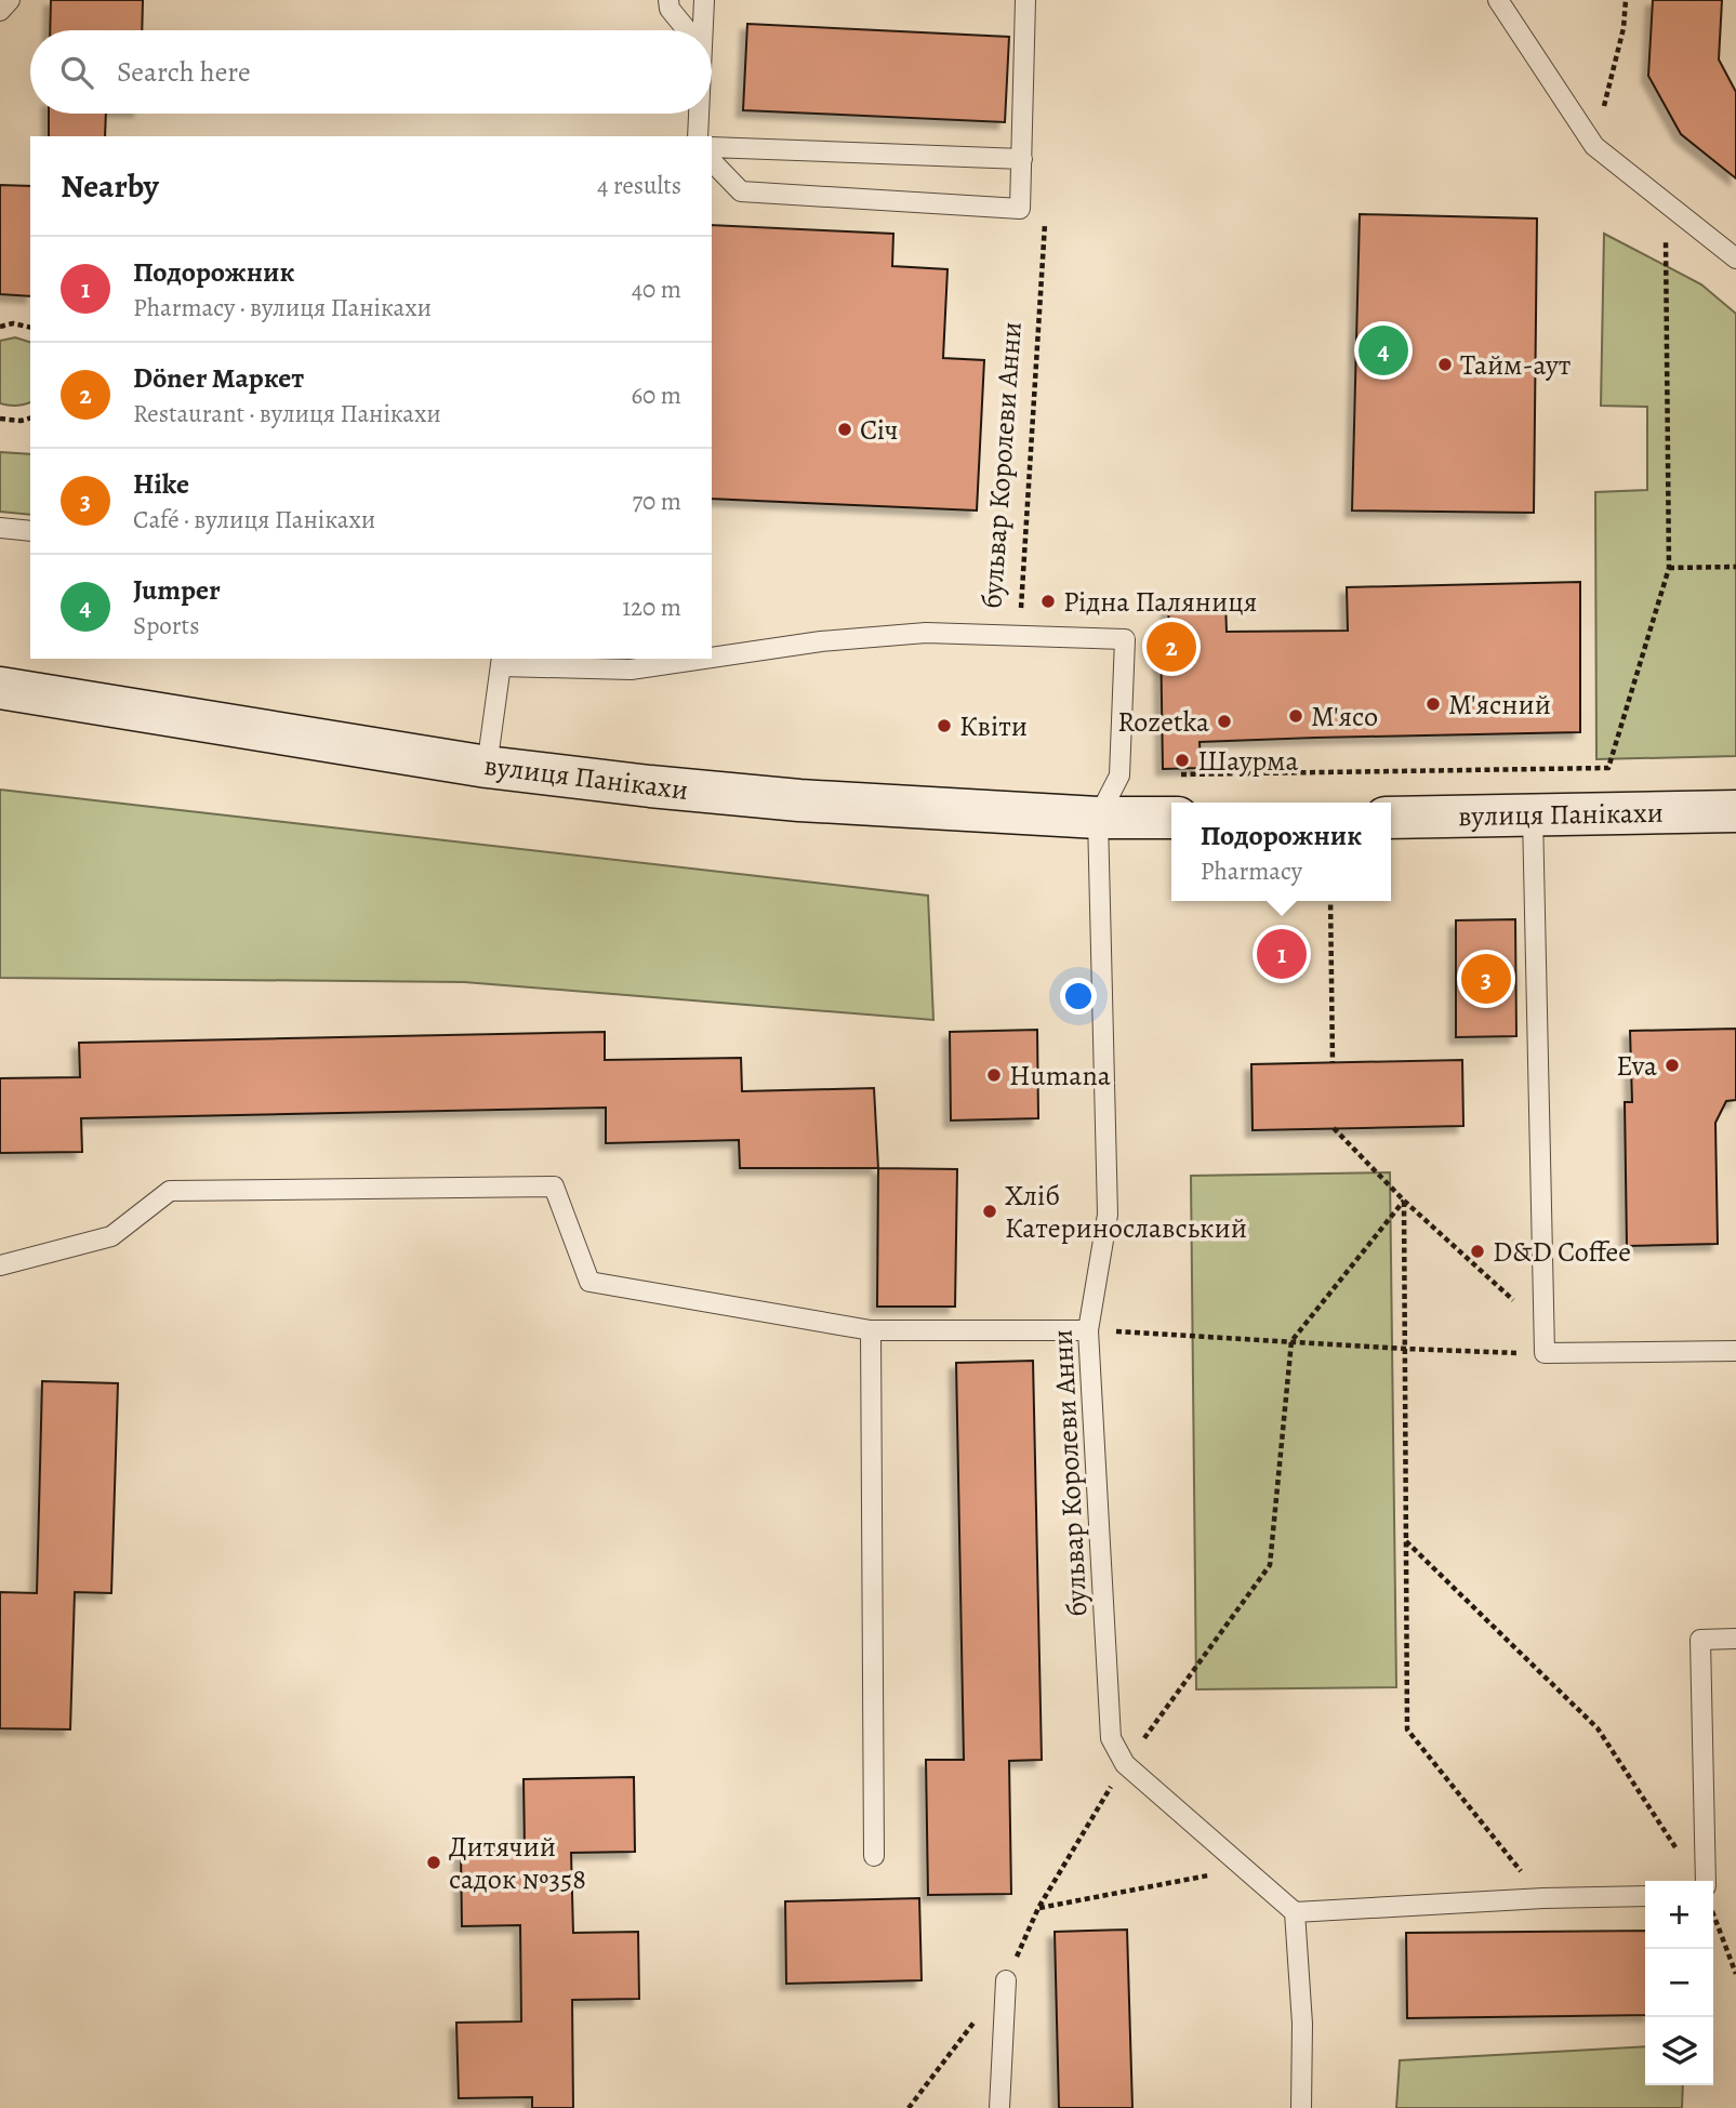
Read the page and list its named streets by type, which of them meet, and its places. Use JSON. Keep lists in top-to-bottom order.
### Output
{
  "streets": {
    "street": ["вулиця Панікахи"],
    "lane": ["бульвар Королеви Анни"]
  },
  "crossings": [
    ["бульвар Королеви Анни", "вулиця Панікахи"]
  ],
  "places": [
    "Тайм-аут",
    "Січ",
    "Рідна Паляниця",
    "М'ясний",
    "М'ясо",
    "Rozetka",
    "Квіти",
    "Шаурма",
    "Eva",
    "Humana",
    "Хліб Катеринославський",
    "D&D Coffee",
    "Дитячий садок №358"
  ],
  "page": {
    "search": "Search here",
    "heading": ["Nearby", "4 results"],
    "list": [
      {
        "mark": "1",
        "name": "Подорожник",
        "note": "Pharmacy · вулиця Панікахи",
        "value": "40 m"
      },
      {
        "mark": "2",
        "name": "Döner Маркет",
        "note": "Restaurant · вулиця Панікахи",
        "value": "60 m"
      },
      {
        "mark": "3",
        "name": "Hike",
        "note": "Café · вулиця Панікахи",
        "value": "70 m"
      },
      {
        "mark": "4",
        "name": "Jumper",
        "note": "Sports",
        "value": "120 m"
      }
    ],
    "pins": [
      "4",
      "2",
      "1",
      "3"
    ],
    "popup": ["Подорожник", "Pharmacy"],
    "map_buttons": ["+", "−"]
  }
}
